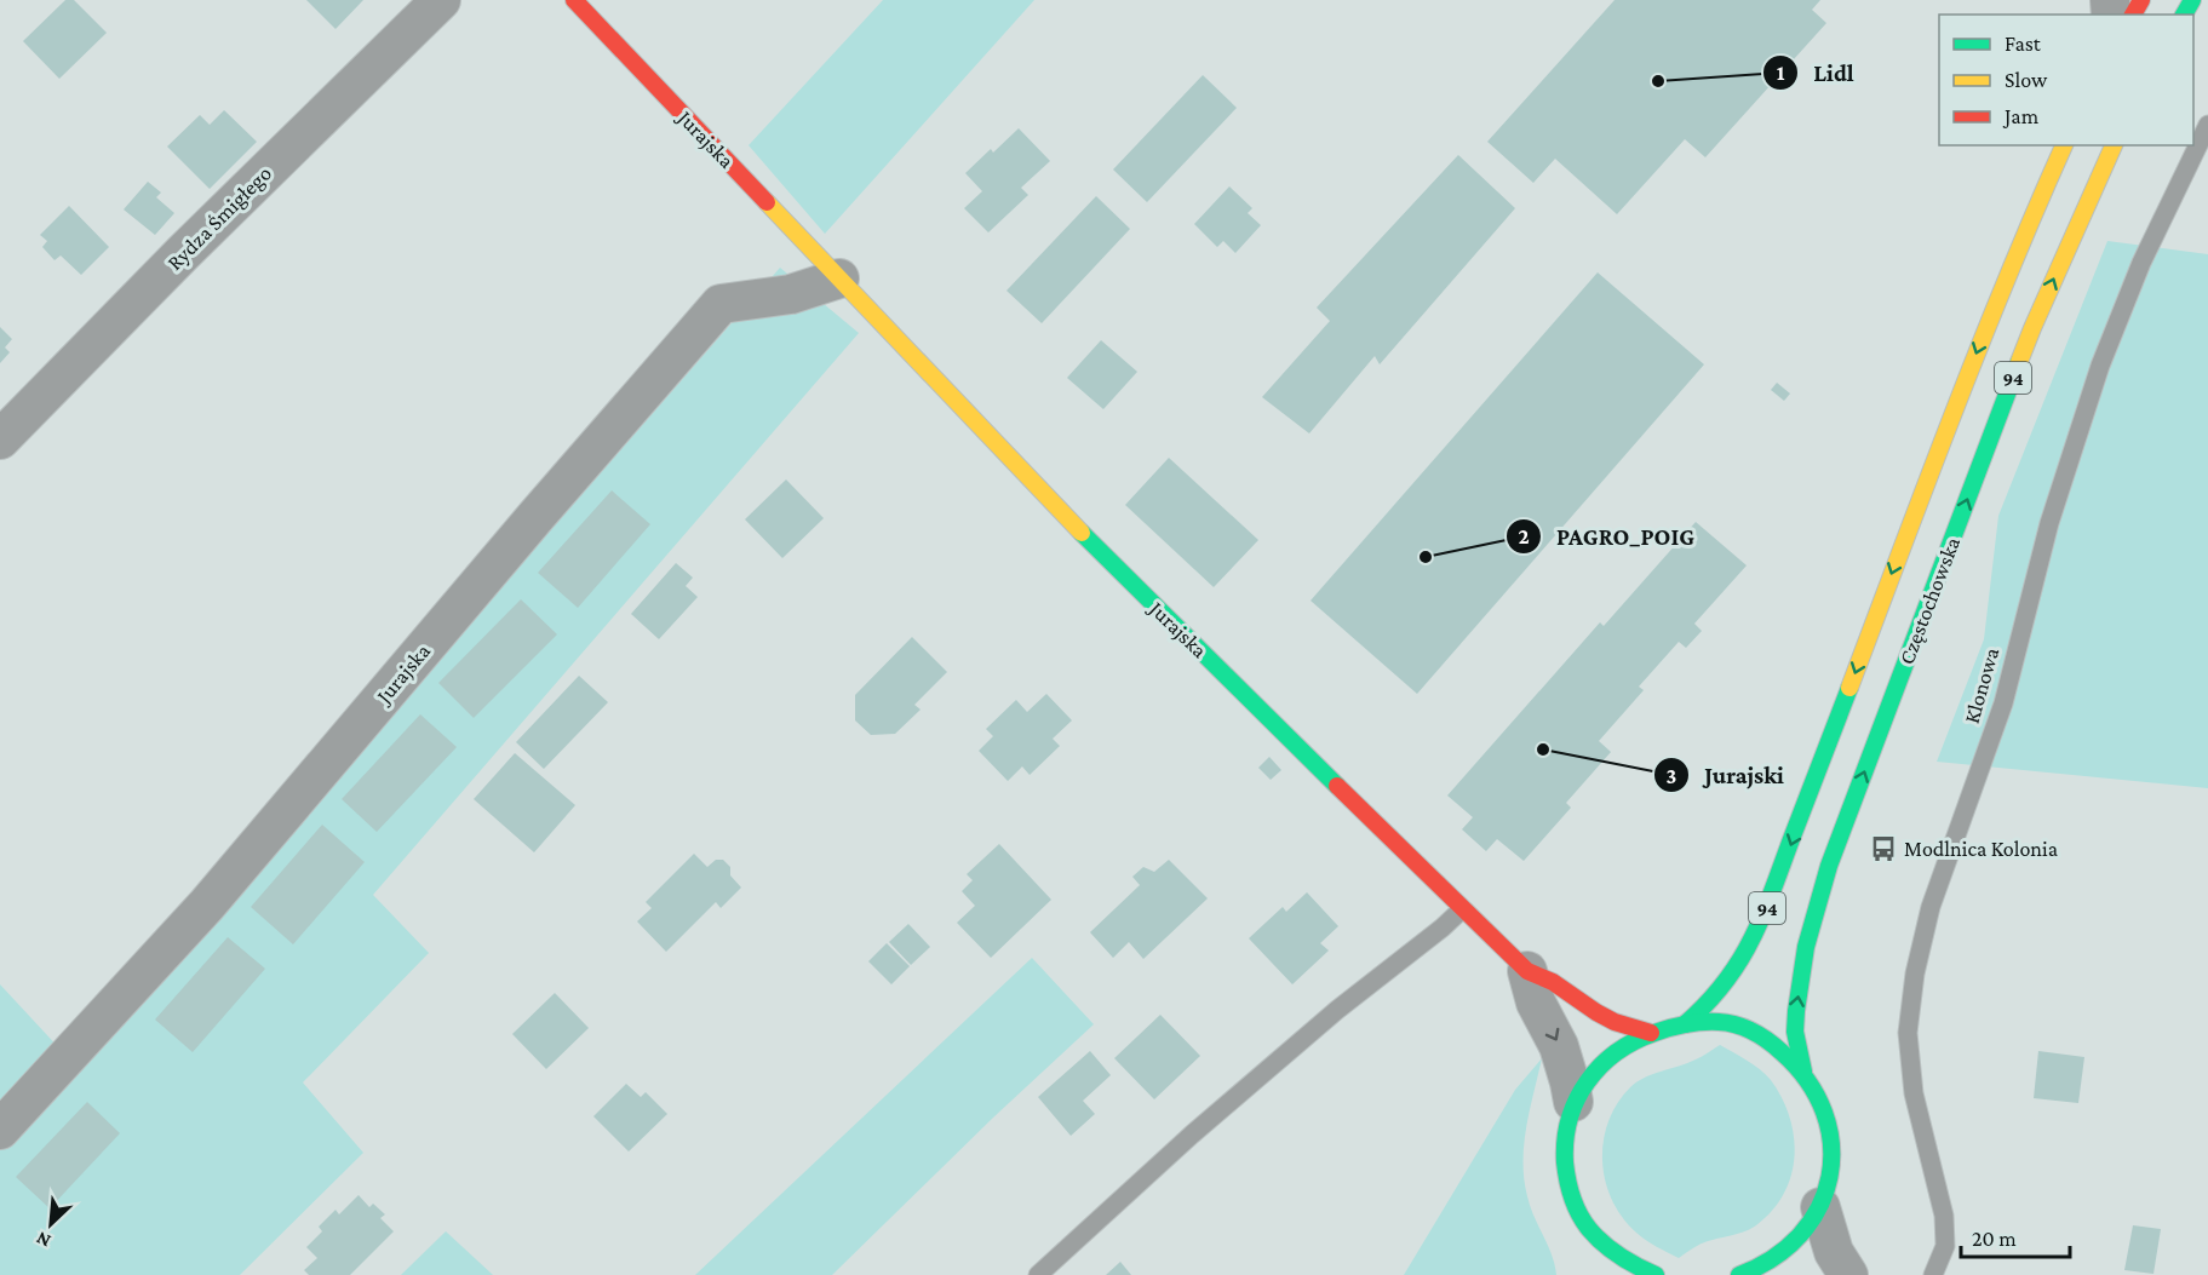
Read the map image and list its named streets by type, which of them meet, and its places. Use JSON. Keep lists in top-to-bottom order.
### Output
{
  "streets": {
    "main road": ["Jurajska", "94", "Częstochowska"],
    "street": ["Rydza Śmigłego"],
    "lane": ["Klonowa"]
  },
  "crossings": [
    ["Jurajska", "94"],
    ["94", "Częstochowska"]
  ],
  "places": {
    "other": ["Lidl", "PAGRO_POIG", "Jurajski"],
    "bus stop": ["Modlnica Kolonia"]
  },
  "legend": ["Fast", "Slow", "Jam"],
  "scale_bar": "20 m",
  "north": "bottom left"
}
